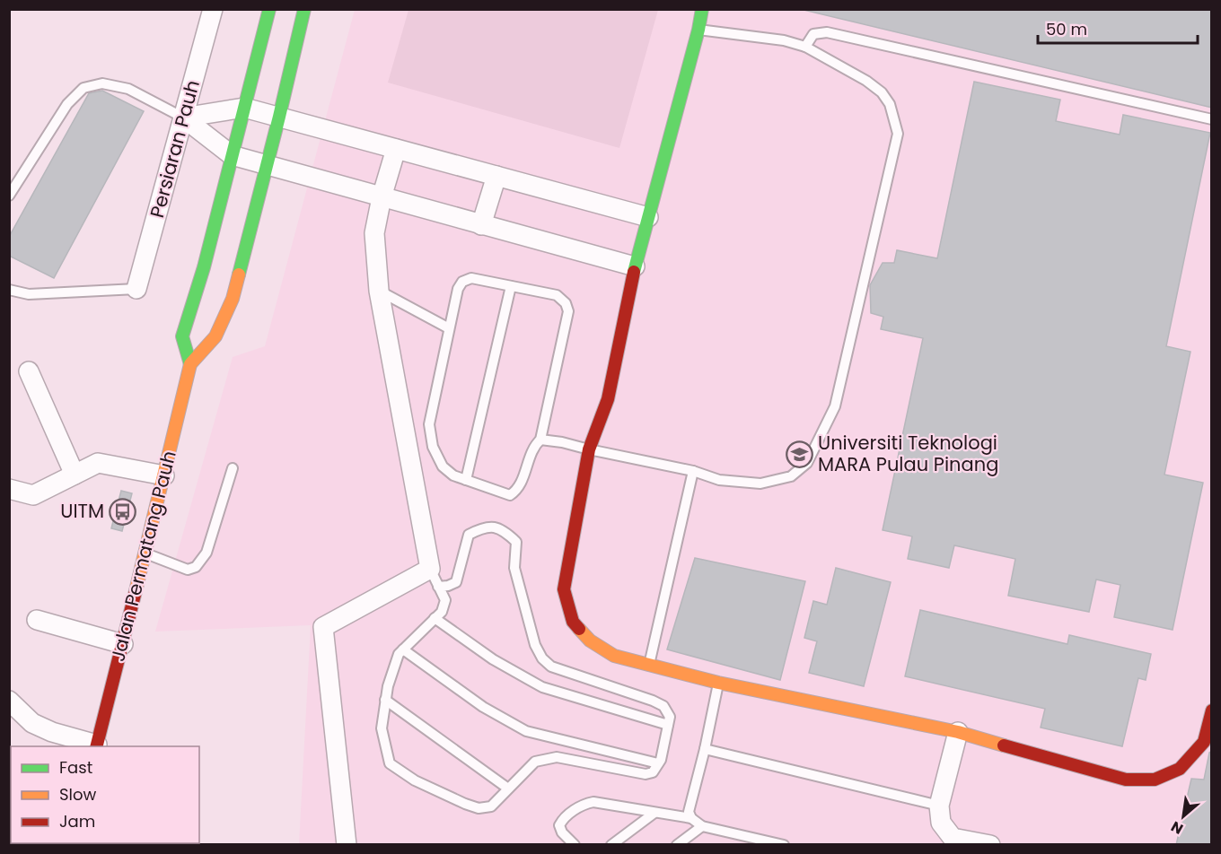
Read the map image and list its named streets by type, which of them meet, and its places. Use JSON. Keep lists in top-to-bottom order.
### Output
{
  "streets": {
    "street": ["Persiaran Pauh", "Jalan Permatang Pauh"]
  },
  "places": {
    "school or university": ["Universiti Teknologi MARA Pulau Pinang"],
    "bus stop": ["UITM"]
  },
  "legend": ["Fast", "Slow", "Jam"],
  "scale_bar": "50 m",
  "north": "bottom left"
}
